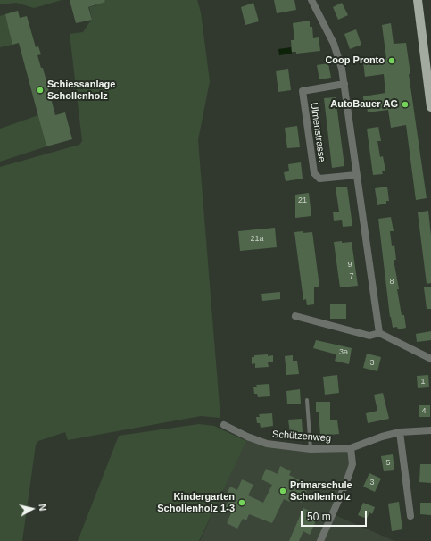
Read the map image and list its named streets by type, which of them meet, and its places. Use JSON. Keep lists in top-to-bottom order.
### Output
{
  "streets": {
    "street": ["Ulmenstrasse", "Schützenweg"]
  },
  "places": [
    "Coop Pronto",
    "Schiessanlage Schollenholz",
    "AutoBauer AG",
    "Primarschule Schollenholz",
    "Kindergarten Schollenholz 1-3"
  ],
  "house_numbers": [
    "21",
    "21a",
    "9",
    "7",
    "8",
    "3a",
    "3",
    "1",
    "4",
    "5",
    "3"
  ],
  "scale_bar": "50 m",
  "north": "right"
}
